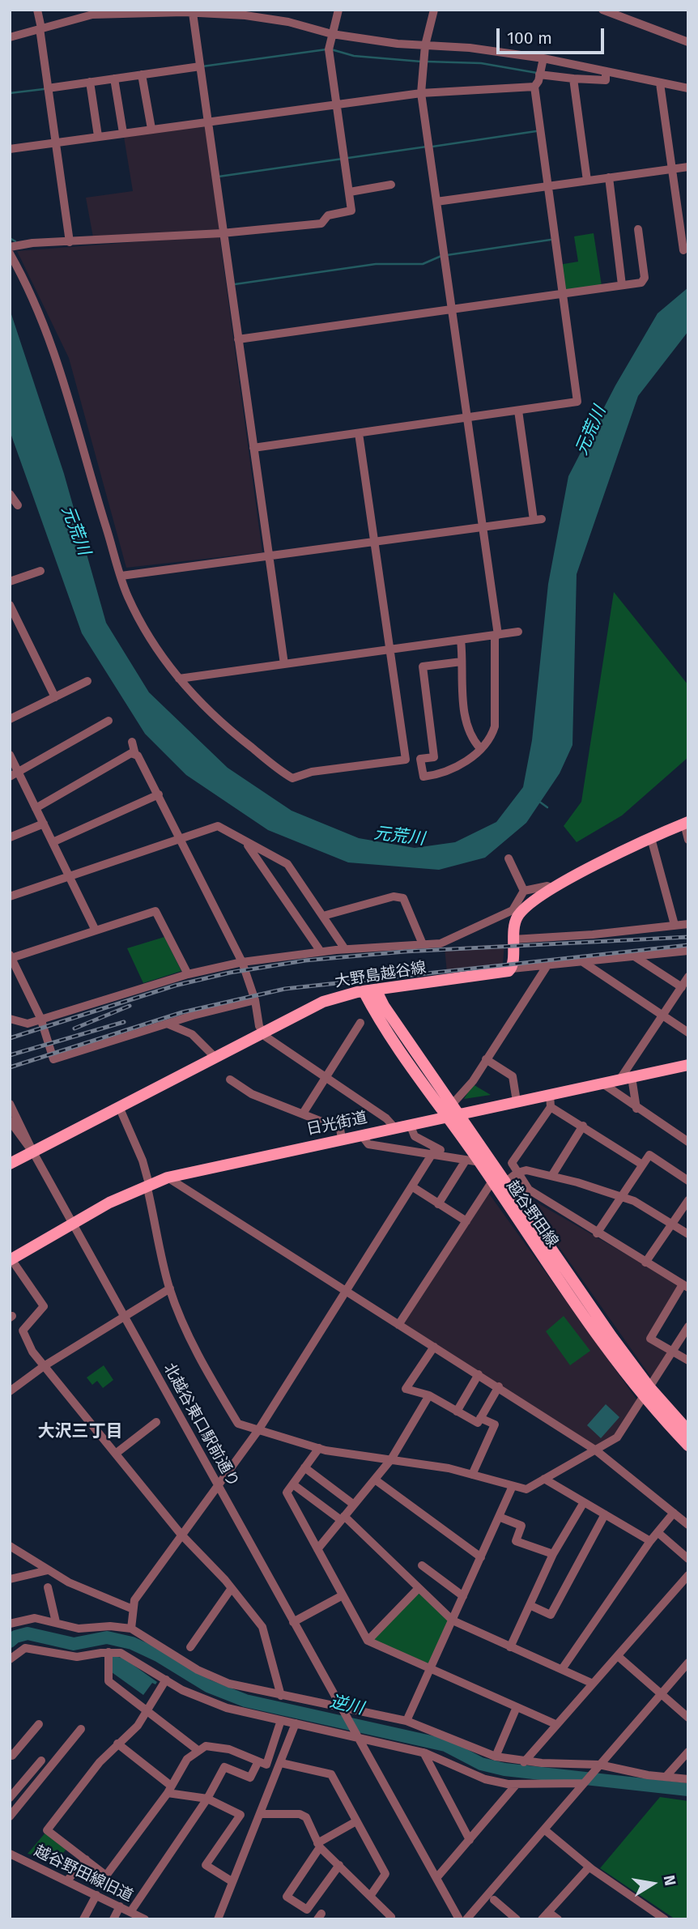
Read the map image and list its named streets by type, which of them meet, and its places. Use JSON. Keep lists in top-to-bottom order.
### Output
{
  "streets": {
    "main road": ["大野島越谷線", "日光街道", "越谷野田線"],
    "street": ["北越谷東口駅前通り", "越谷野田線旧道"]
  },
  "crossings": [
    ["大野島越谷線", "越谷野田線"],
    ["大野島越谷線", "北越谷東口駅前通り"],
    ["日光街道", "越谷野田線"],
    ["日光街道", "北越谷東口駅前通り"]
  ],
  "districts": ["大沢三丁目"],
  "water": ["元荒川", "逆川"],
  "scale_bar": "100 m",
  "north": "right"
}
